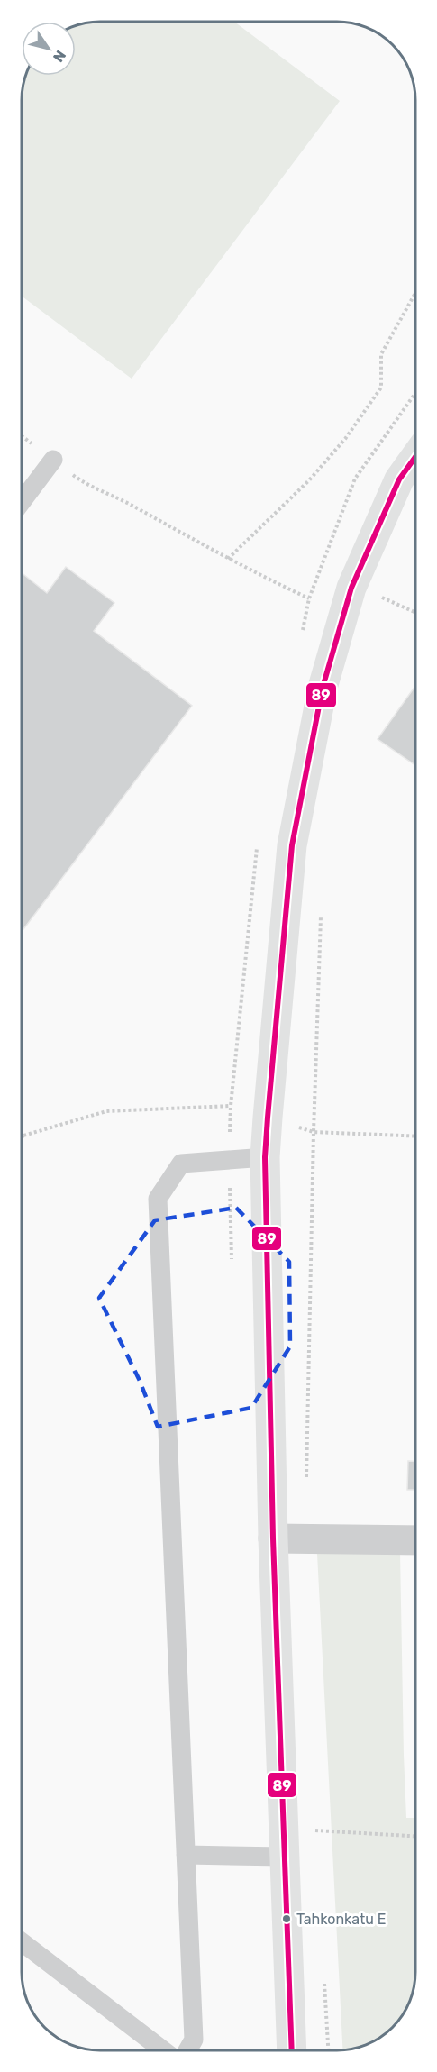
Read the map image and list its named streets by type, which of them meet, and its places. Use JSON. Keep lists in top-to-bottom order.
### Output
{
  "places": ["Tahkonkatu E"],
  "lines": ["transit line 89"],
  "north": "bottom right"
}
